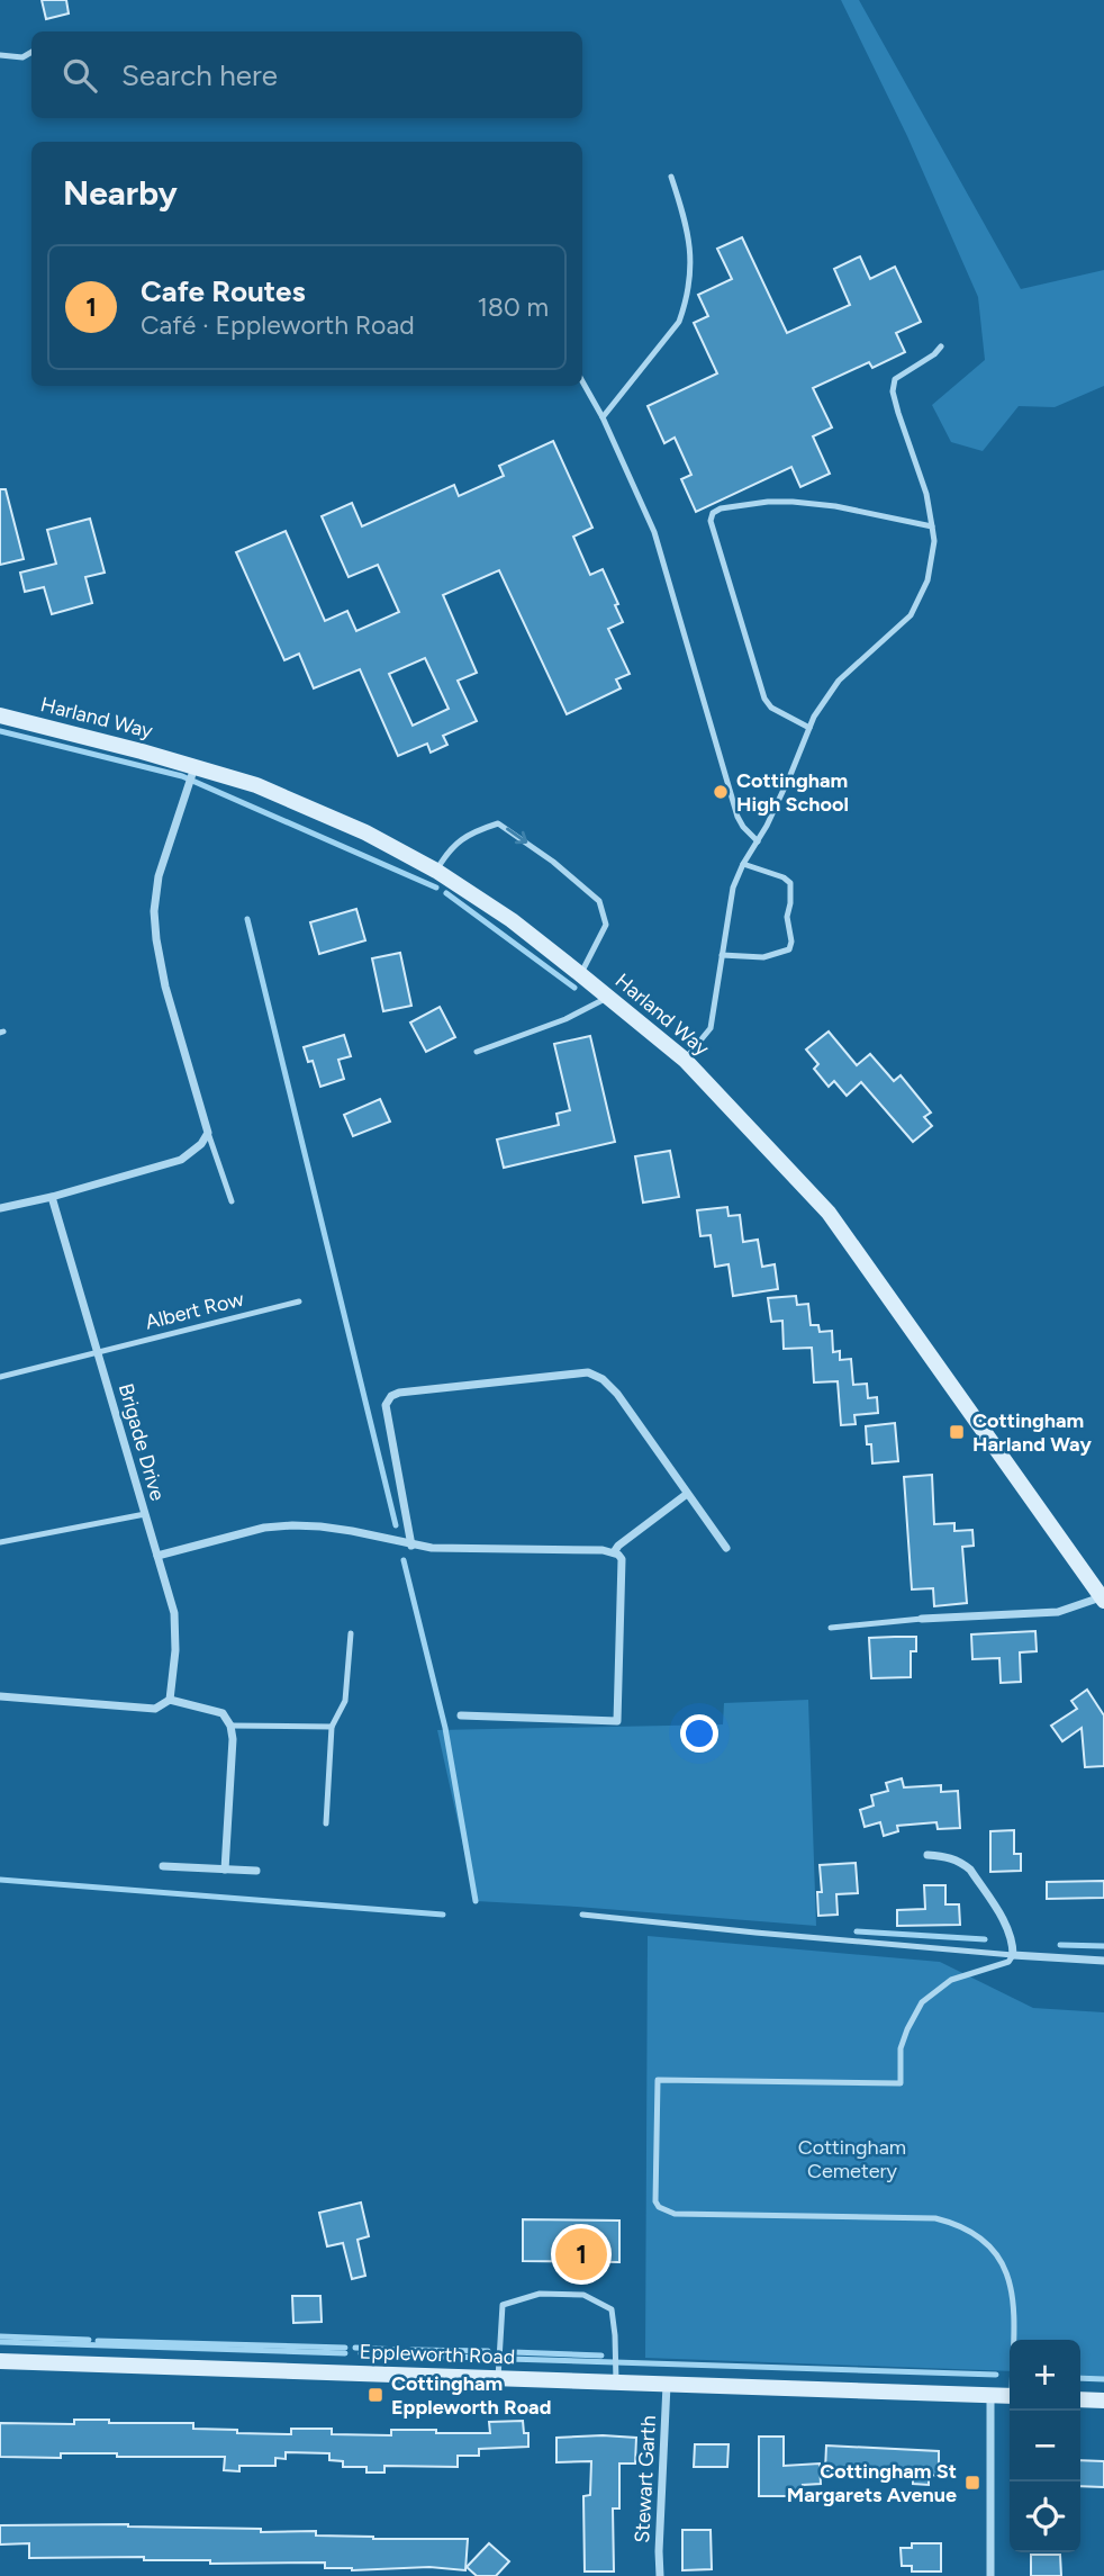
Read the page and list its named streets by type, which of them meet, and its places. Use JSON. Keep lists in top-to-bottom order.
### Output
{
  "streets": {
    "main road": ["Harland Way", "Eppleworth Road"],
    "street": ["Brigade Drive", "Stewart Garth"],
    "lane": ["Albert Row"]
  },
  "crossings": [
    ["Albert Row", "Brigade Drive"],
    ["Eppleworth Road", "Stewart Garth"]
  ],
  "parks": ["Cottingham Cemetery"],
  "places": {
    "other": ["Cottingham High School"],
    "transit": ["Cottingham Harland Way", "Cottingham Eppleworth Road", "Cottingham St Margarets Avenue"]
  },
  "page": {
    "search": "Search here",
    "heading": "Nearby",
    "list": [
      {
        "mark": "1",
        "name": "Cafe Routes",
        "note": "Café · Eppleworth Road",
        "value": "180 m"
      }
    ],
    "pins": "1",
    "map_buttons": ["+", "−"]
  }
}
